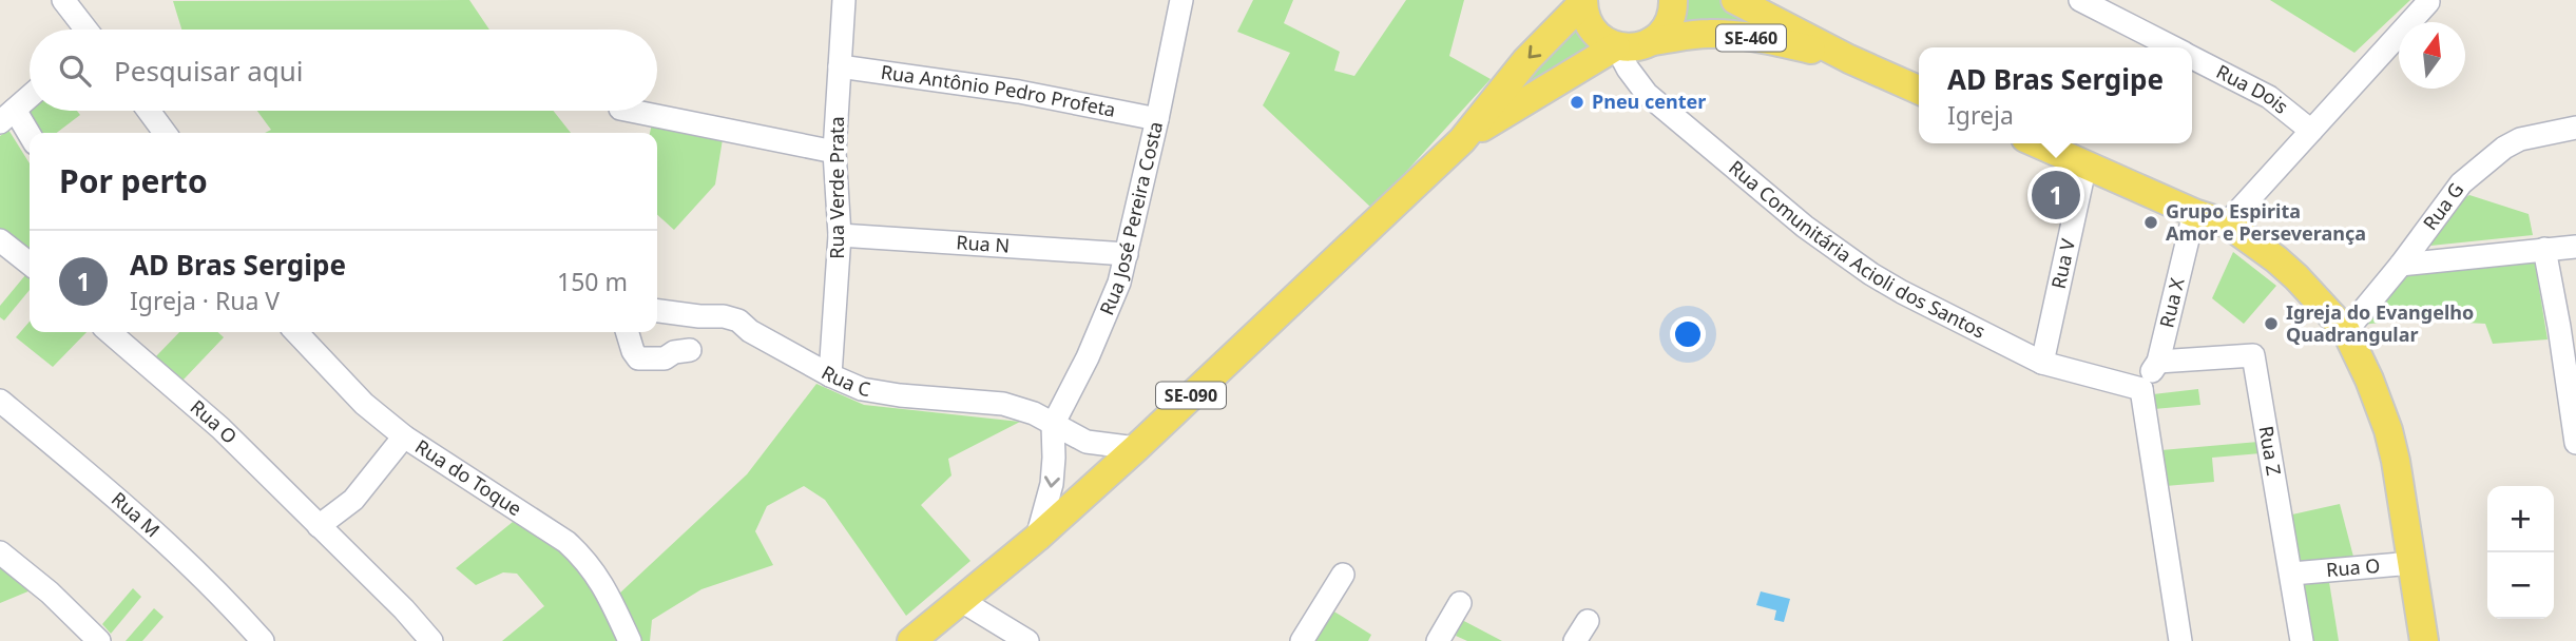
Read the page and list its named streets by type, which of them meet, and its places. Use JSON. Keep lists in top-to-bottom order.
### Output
{
  "streets": {
    "main road": ["SE-460", "SE-090"],
    "street": [
      "Rua Dois",
      "Rua Antônio Pedro Profeta",
      "Rua Verde Prata",
      "Rua G",
      "Rua José Pereira Costa",
      "Rua N",
      "Rua Comunitária Acioli dos Santos",
      "Rua V",
      "Rua X",
      "Rua C",
      "Rua O",
      "Rua Z",
      "Rua do Toque",
      "Rua M"
    ]
  },
  "crossings": [
    ["Rua Antônio Pedro Profeta", "Rua Verde Prata"],
    ["Rua Antônio Pedro Profeta", "Rua José Pereira Costa"],
    ["Rua Verde Prata", "Rua N"],
    ["Rua Verde Prata", "Rua C"],
    ["Rua José Pereira Costa", "Rua N"],
    ["Rua José Pereira Costa", "Rua C"],
    ["Rua José Pereira Costa", "SE-090"],
    ["Rua Comunitária Acioli dos Santos", "Rua V"],
    ["Rua Comunitária Acioli dos Santos", "Rua X"],
    ["Rua Comunitária Acioli dos Santos", "SE-090"],
    ["Rua X", "Rua Z"],
    ["Rua O", "Rua Z"]
  ],
  "places": ["Pneu center", "Grupo Espirita Amor e Perseverança", "Igreja do Evangelho Quadrangular"],
  "north": "top",
  "page": {
    "search": "Pesquisar aqui",
    "popup": ["AD Bras Sergipe", "Igreja"],
    "heading": "Por perto",
    "pins": "1",
    "list": [
      {
        "mark": "1",
        "name": "AD Bras Sergipe",
        "note": "Igreja · Rua V",
        "value": "150 m"
      }
    ],
    "map_buttons": ["+", "−"]
  }
}
